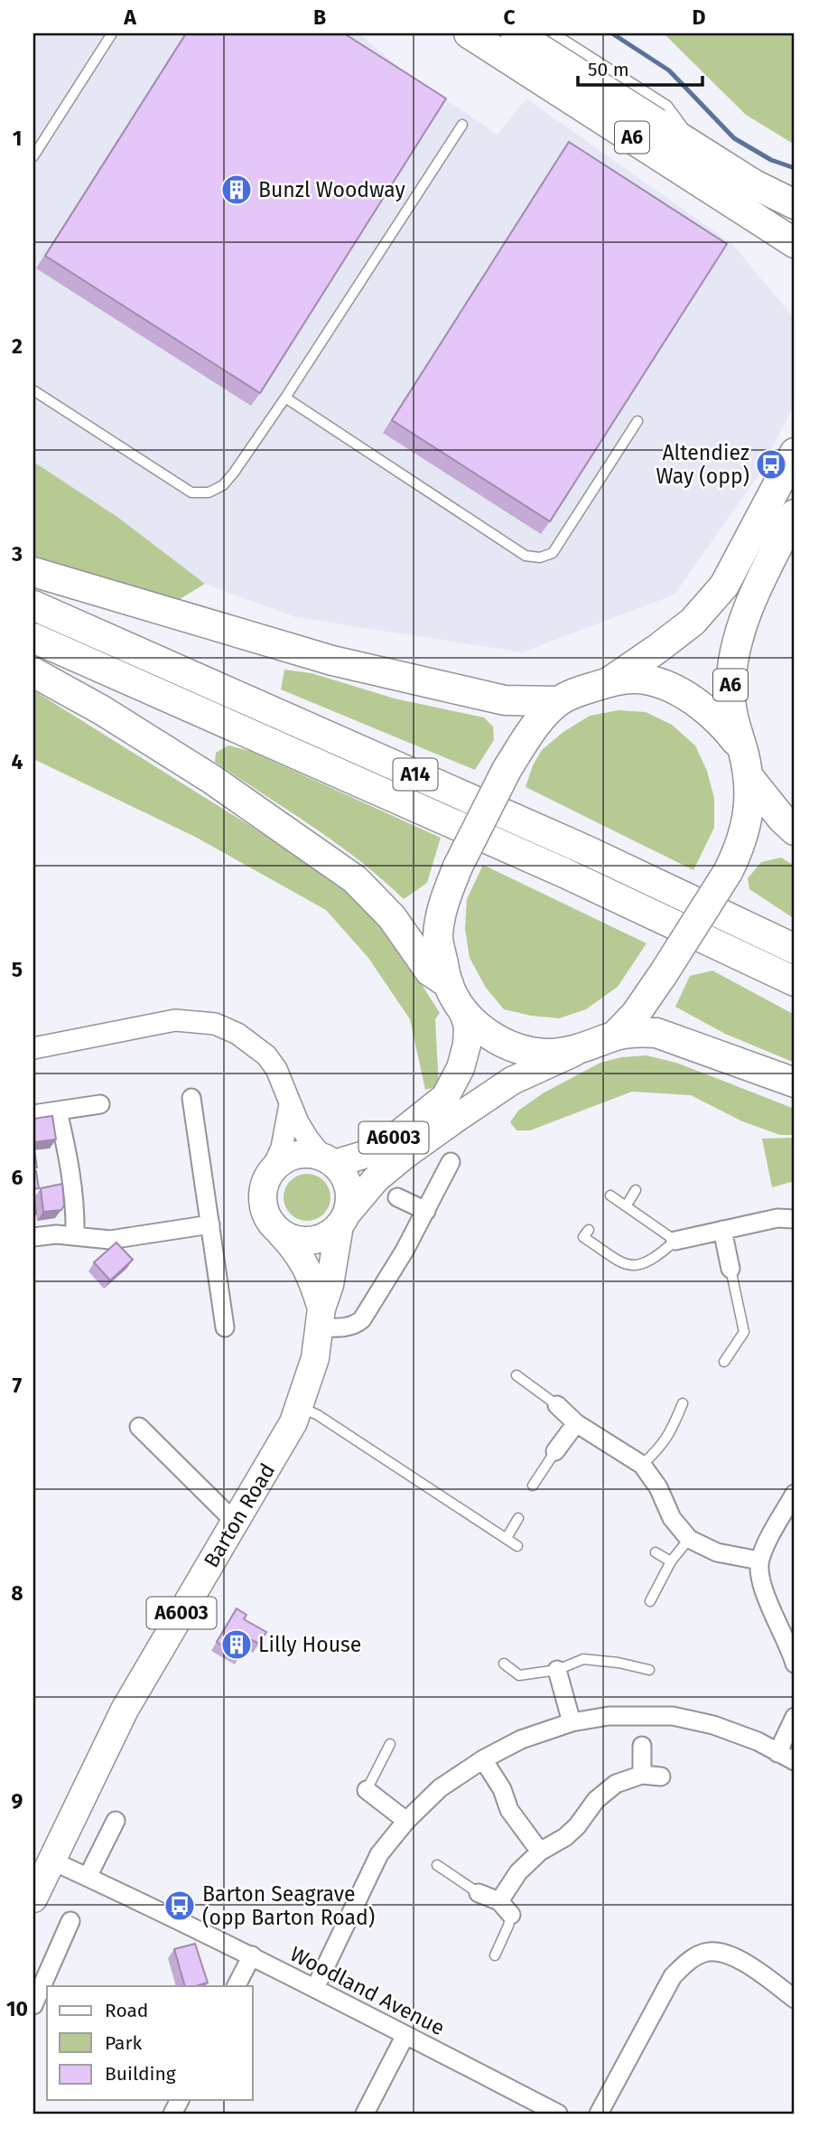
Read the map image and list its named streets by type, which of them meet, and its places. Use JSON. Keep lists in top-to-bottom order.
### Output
{
  "streets": {
    "highway": ["A6", "A14"],
    "main road": ["A6003", "Barton Road"],
    "street": ["Woodland Avenue"]
  },
  "crossings": [
    ["A6003", "Barton Road"],
    ["Barton Road", "Woodland Avenue"]
  ],
  "places": {
    "building": ["Bunzl Woodway", "Lilly House"],
    "bus stop": ["Altendiez Way (opp)", "Barton Seagrave (opp Barton Road)"]
  },
  "legend": ["Road", "Park", "Building"],
  "scale_bar": "50 m",
  "grid": {
    "columns": [
      "A",
      "B",
      "C",
      "D"
    ],
    "rows": [
      "1",
      "2",
      "3",
      "4",
      "5",
      "6",
      "7",
      "8",
      "9",
      "10"
    ]
  }
}
